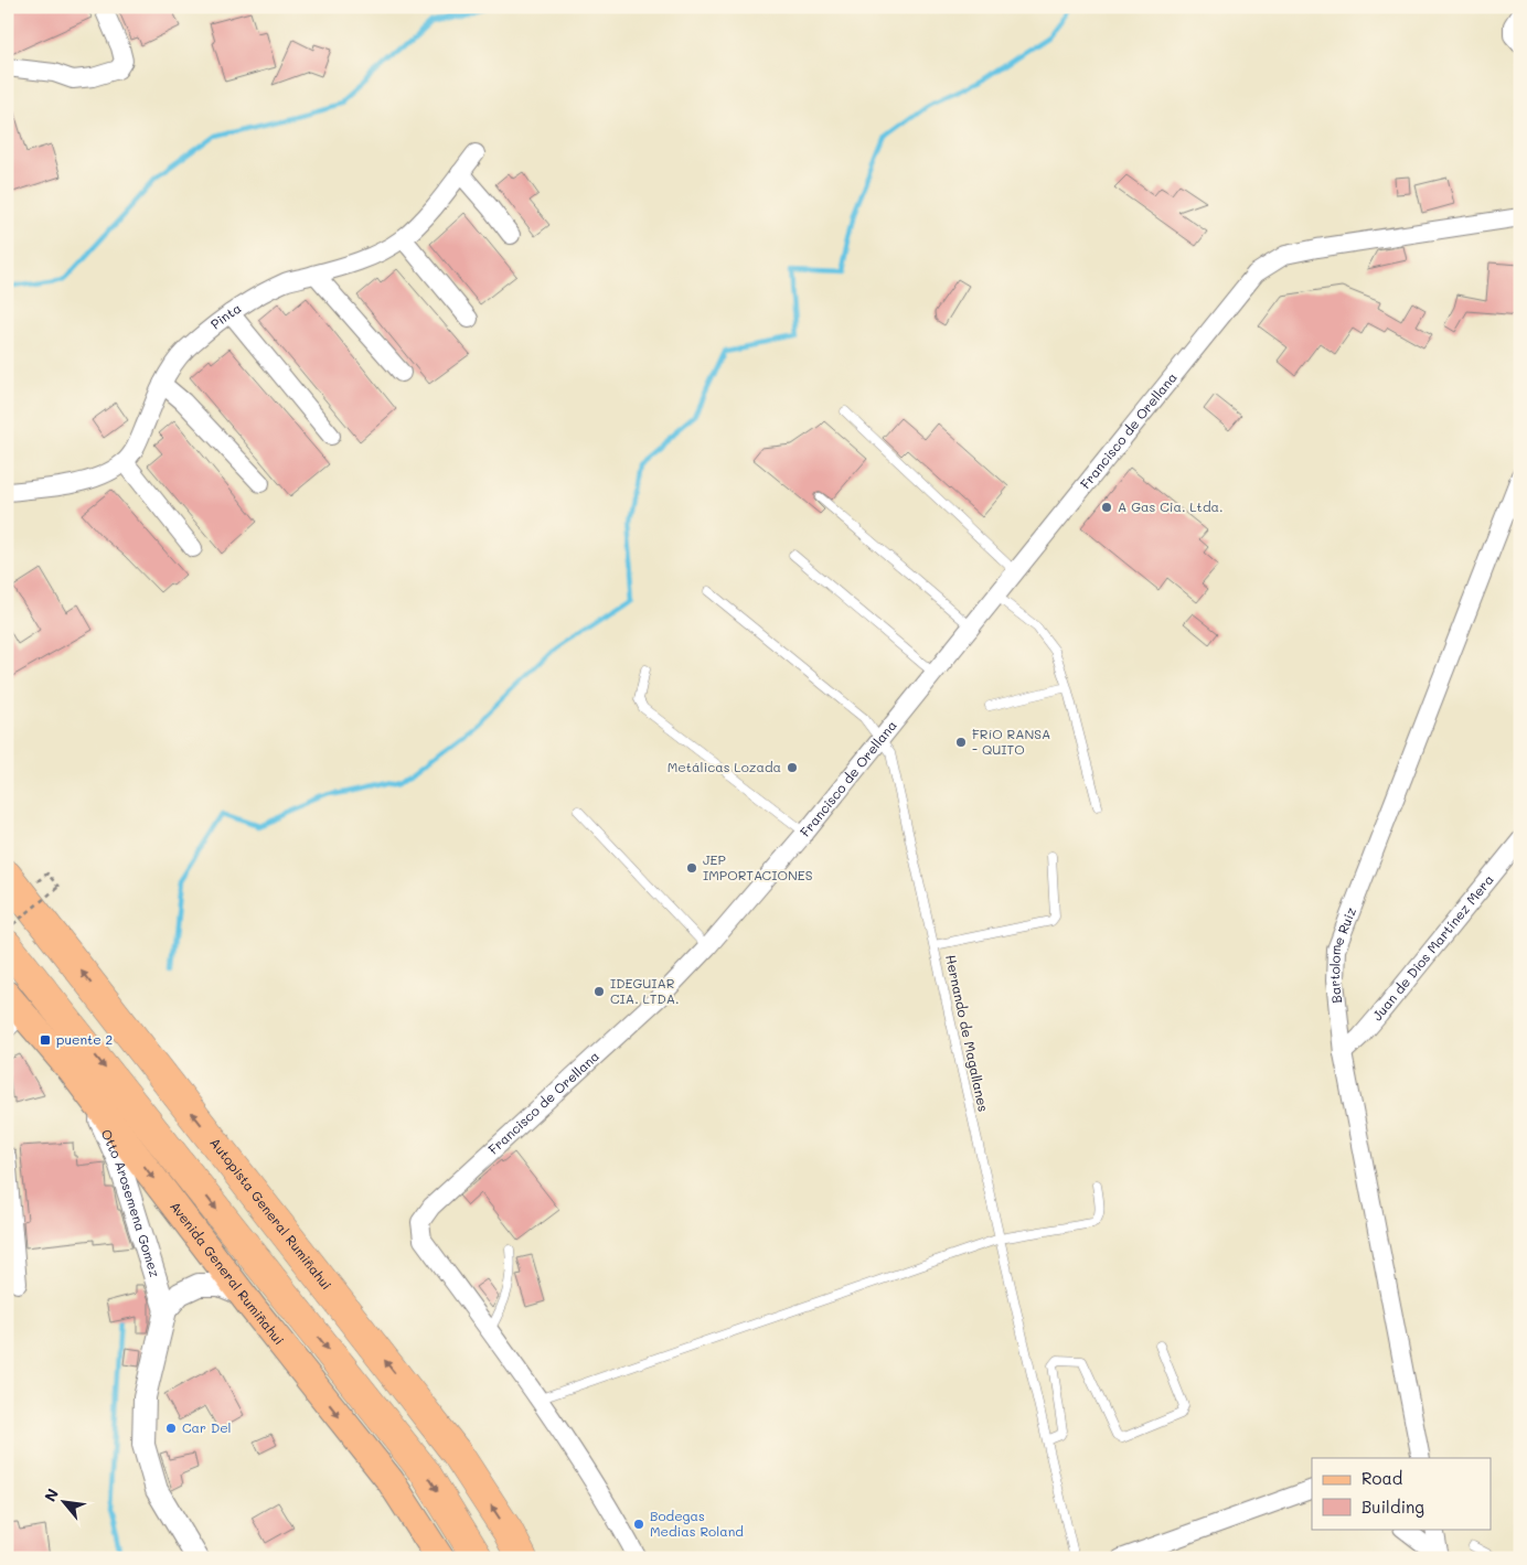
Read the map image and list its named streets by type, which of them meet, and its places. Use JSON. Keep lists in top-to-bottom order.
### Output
{
  "streets": {
    "highway": ["Autopista General Rumiñahui"],
    "main road": ["Avenida General Rumiñahui"],
    "street": [
      "Pinta",
      "Francisco de Orellana",
      "Juan de Dios Martínez Mera",
      "Bartolome Ruiz",
      "Otto Arosemena Gomez"
    ],
    "lane": ["Hernando de Magallanes"]
  },
  "crossings": [
    ["Francisco de Orellana", "Hernando de Magallanes"],
    ["Juan de Dios Martínez Mera", "Bartolome Ruiz"],
    ["Otto Arosemena Gomez", "Avenida General Rumiñahui"]
  ],
  "one_way": ["Avenida General Rumiñahui"],
  "places": {
    "other": [
      "A Gas Cia. Ltda.",
      "FRíO RANSA - QUITO",
      "Metálicas Lozada",
      "JEP IMPORTACIONES",
      "IDEGUIAR CIA. LTDA.",
      "Car Del",
      "Bodegas Medias Roland"
    ],
    "transit": ["puente 2"]
  },
  "legend": ["Road", "Building"],
  "north": "top left"
}
